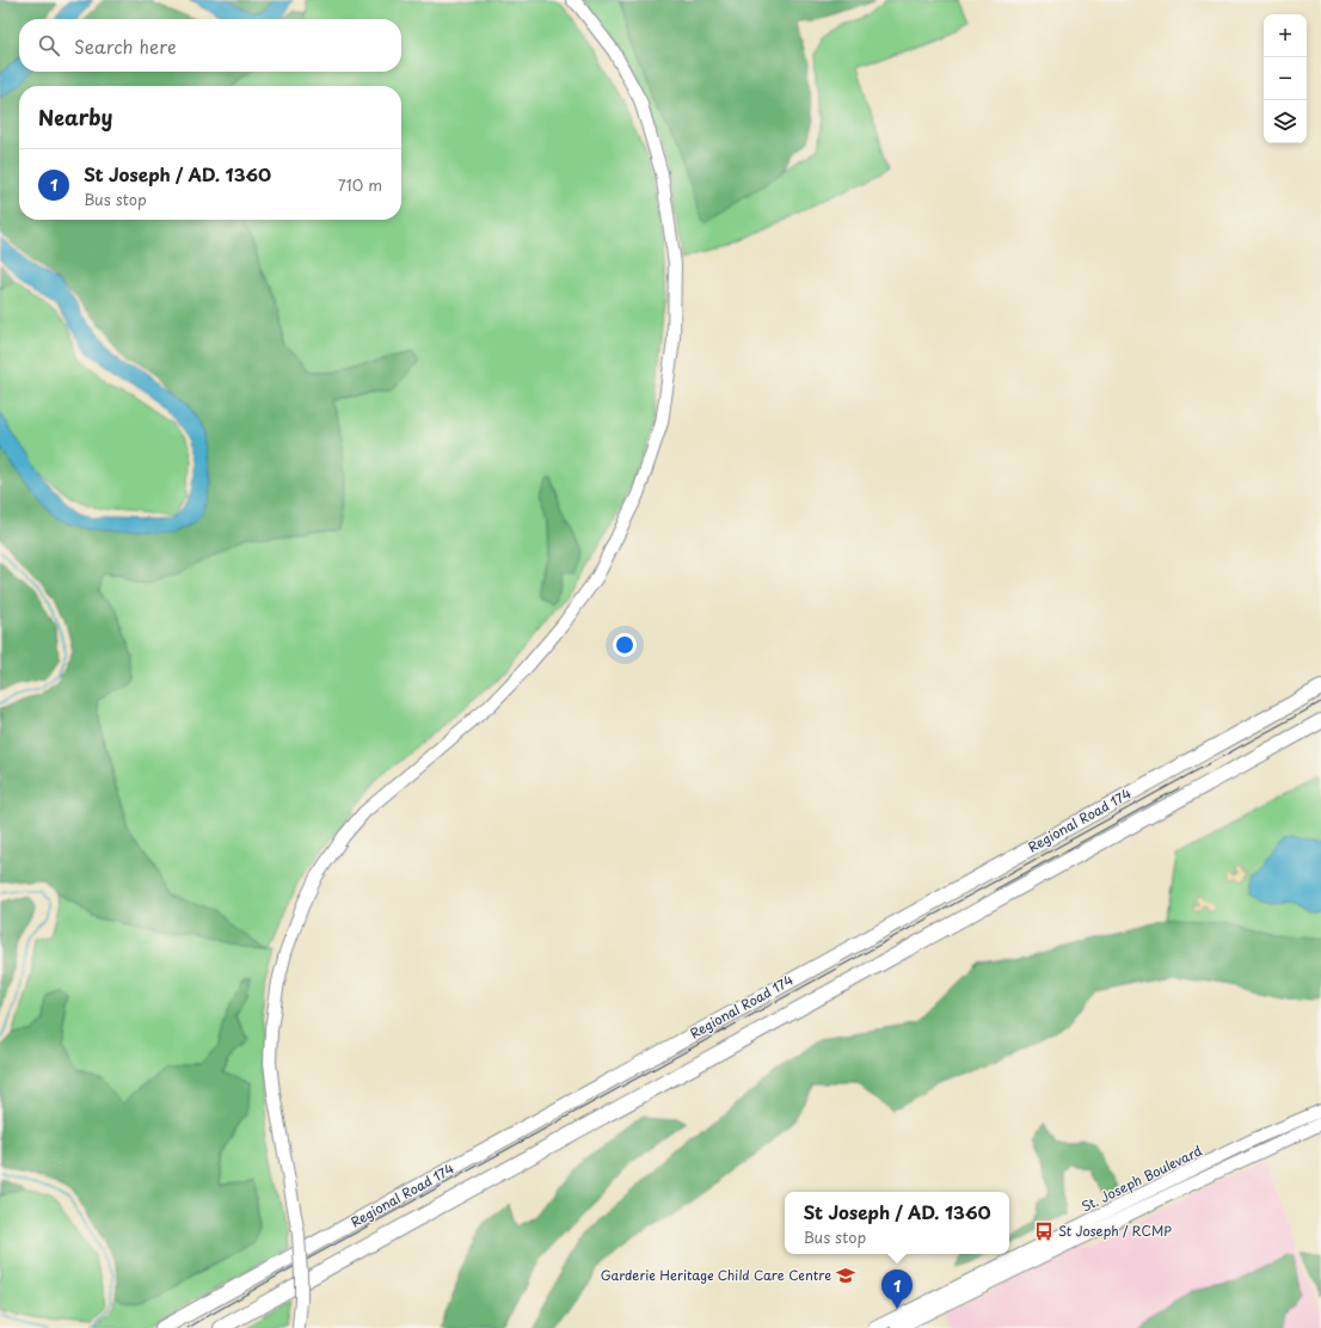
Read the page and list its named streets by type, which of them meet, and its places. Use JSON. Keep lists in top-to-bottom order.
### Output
{
  "streets": {
    "highway": ["Regional Road 174"],
    "main road": ["St. Joseph Boulevard"]
  },
  "places": {
    "bus stop": ["St Joseph / RCMP"],
    "school or university": ["Garderie Heritage Child Care Centre"]
  },
  "page": {
    "map_buttons": ["+", "−"],
    "search": "Search here",
    "heading": "Nearby",
    "list": [
      {
        "mark": "1",
        "name": "St Joseph / AD. 1360",
        "note": "Bus stop",
        "value": "710 m"
      }
    ],
    "popup": ["St Joseph / AD. 1360", "Bus stop"],
    "pins": "1"
  }
}
